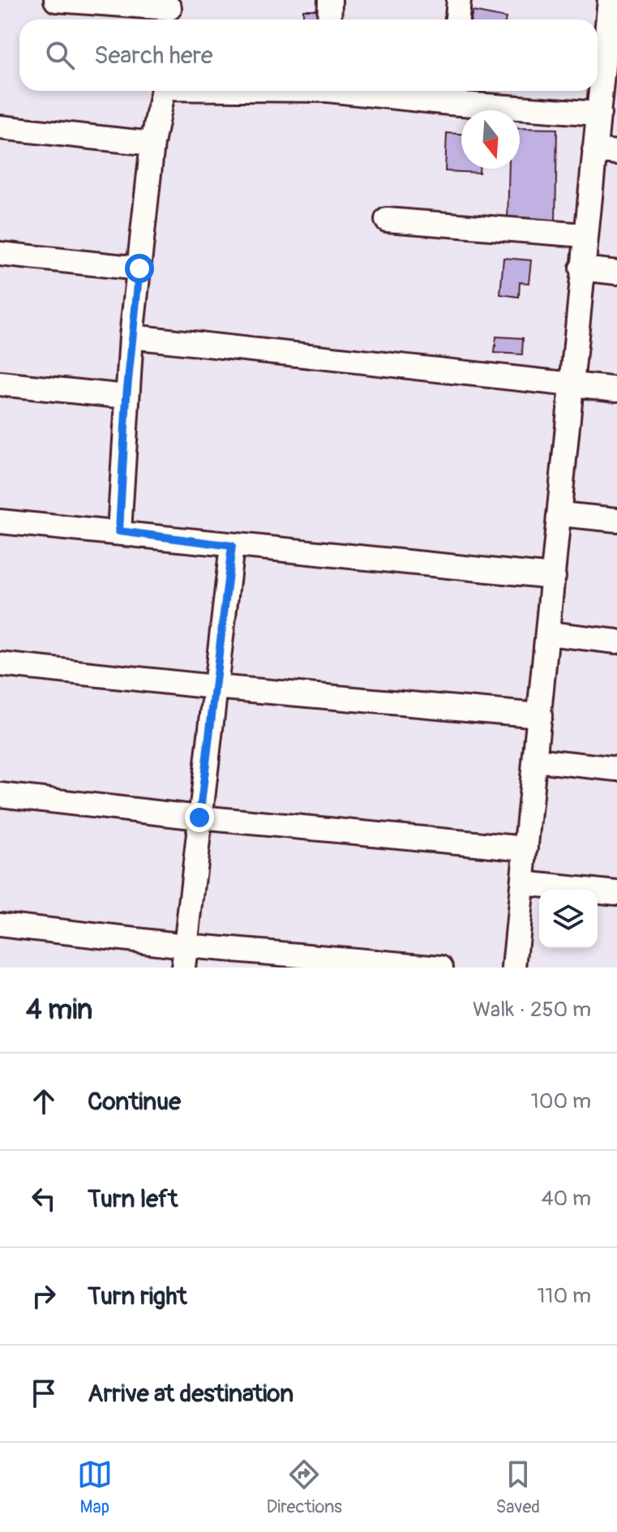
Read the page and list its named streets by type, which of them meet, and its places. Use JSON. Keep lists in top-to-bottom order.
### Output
{
  "north": "bottom",
  "page": {
    "search": "Search here",
    "heading": ["4 min", "Walk · 250 m"],
    "list": [
      ["Continue", "100 m"],
      ["Turn left", "40 m"],
      ["Turn right", "110 m"],
      "Arrive at destination"
    ],
    "nav": ["Map", "Directions", "Saved"]
  }
}
